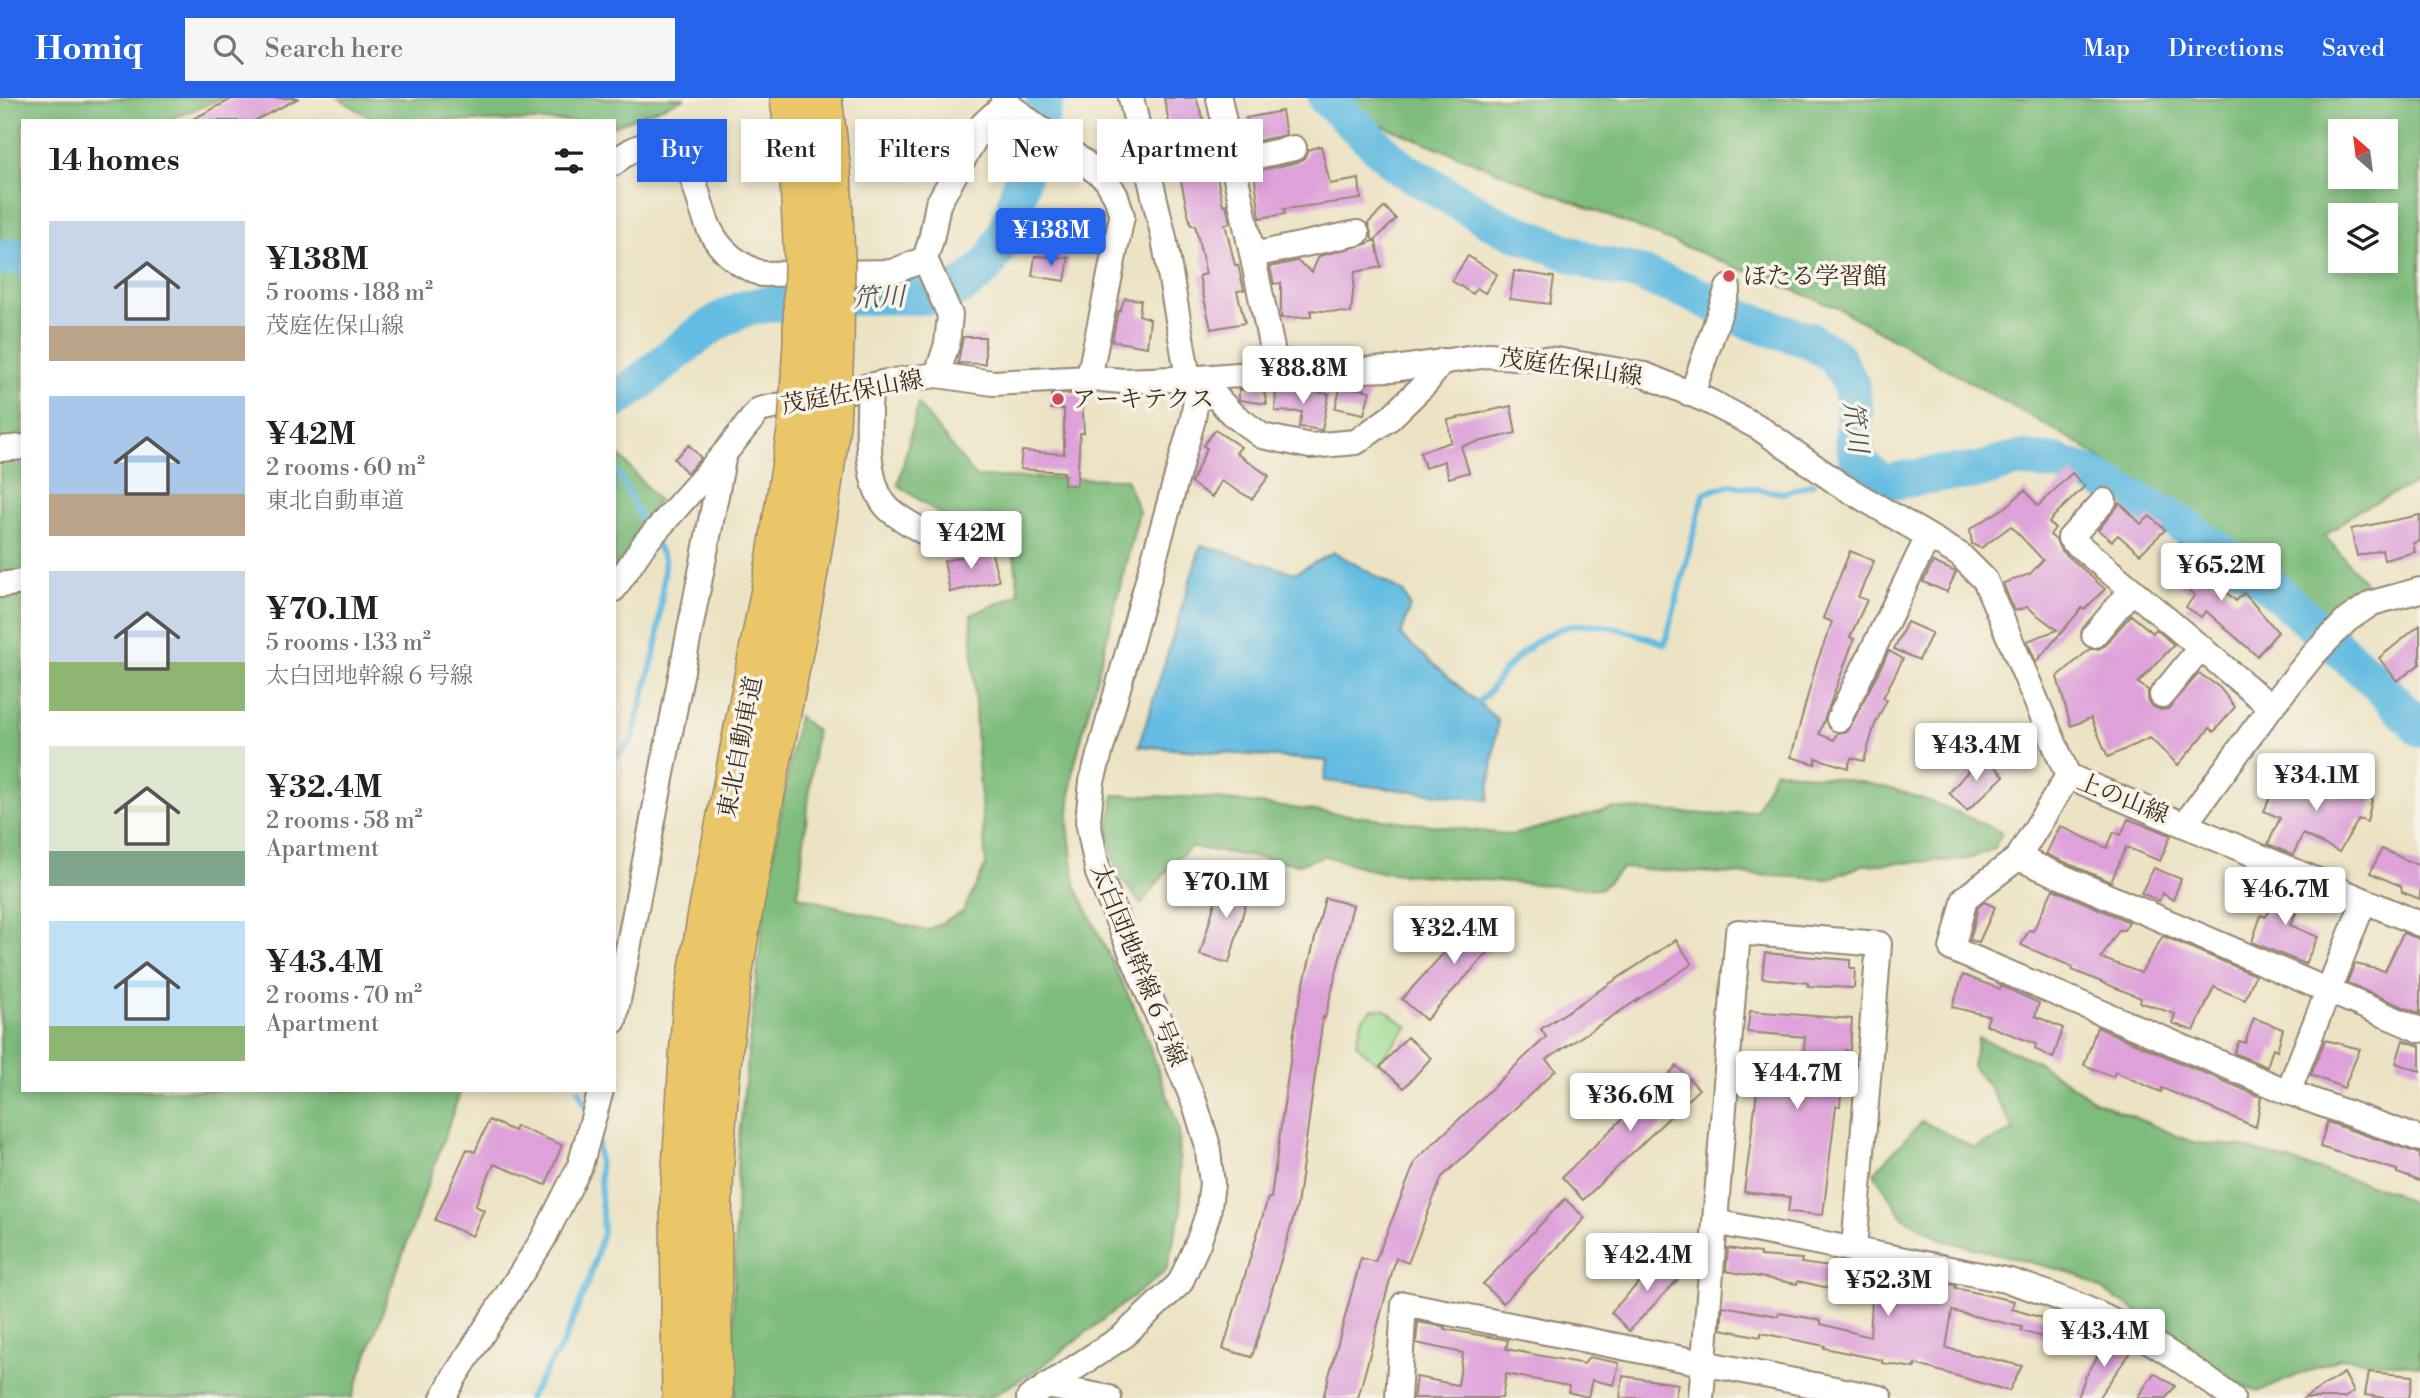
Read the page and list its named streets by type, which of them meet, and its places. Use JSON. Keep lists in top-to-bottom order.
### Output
{
  "streets": {
    "highway": ["東北自動車道"],
    "street": ["茂庭佐保山線", "上の山線", "太白団地幹線６号線"]
  },
  "crossings": [
    ["茂庭佐保山線", "上の山線"],
    ["茂庭佐保山線", "太白団地幹線６号線"]
  ],
  "water": ["笊川"],
  "places": ["ほたる学習館", "アーキテクス"],
  "north": "top left",
  "page": {
    "header": "Homiq",
    "search": "Search here",
    "nav": ["Map", "Directions", "Saved"],
    "chip": [
      "Buy",
      "Rent",
      "Filters",
      "New",
      "Apartment"
    ],
    "heading": "14 homes",
    "list": [
      {
        "name": "¥138M",
        "note": "5 rooms · 188 m² · 茂庭佐保山線"
      },
      {
        "name": "¥42M",
        "note": "2 rooms · 60 m² · 東北自動車道"
      },
      {
        "name": "¥70.1M",
        "note": "5 rooms · 133 m² · 太白団地幹線６号線"
      },
      {
        "name": "¥32.4M",
        "note": "2 rooms · 58 m² · Apartment"
      },
      {
        "name": "¥43.4M",
        "note": "2 rooms · 70 m² · Apartment"
      }
    ],
    "price": [
      "¥138M",
      "¥88.8M",
      "¥42M",
      "¥65.2M",
      "¥43.4M",
      "¥34.1M",
      "¥70.1M",
      "¥46.7M",
      "¥32.4M",
      "¥44.7M",
      "¥36.6M",
      "¥42.4M",
      "¥52.3M",
      "¥43.4M"
    ]
  }
}
